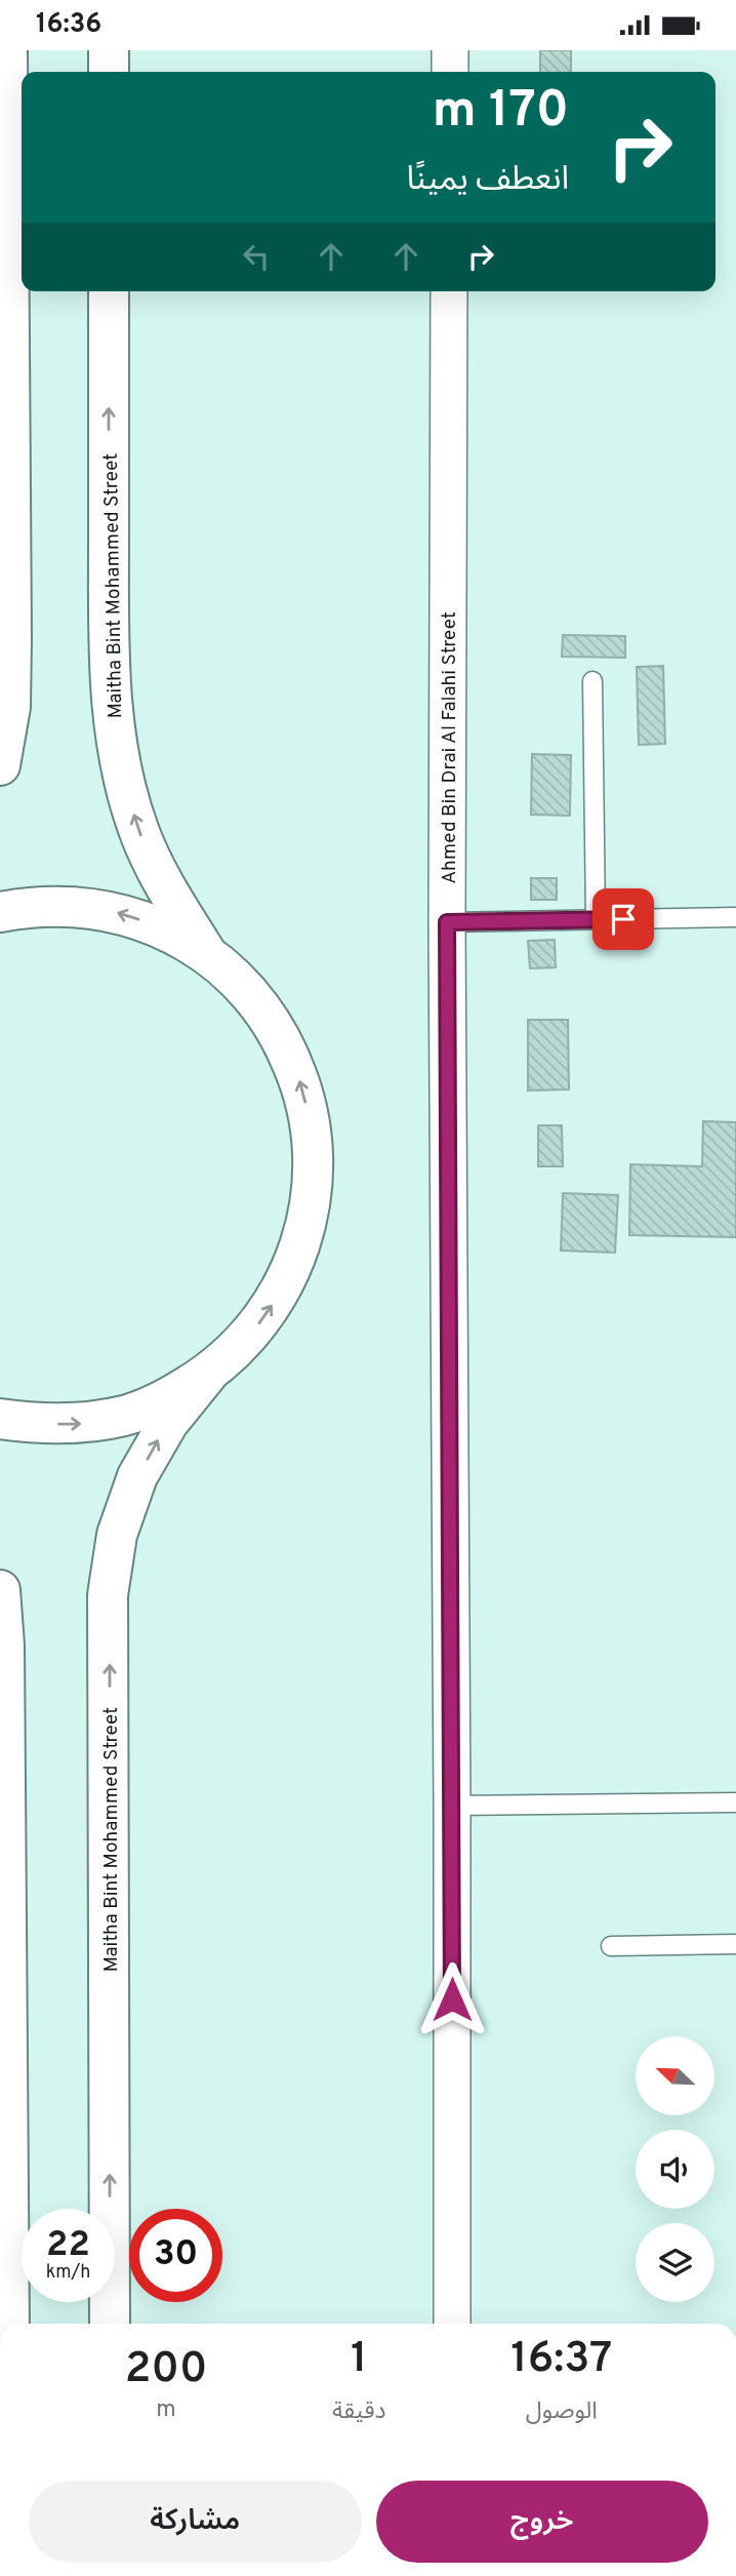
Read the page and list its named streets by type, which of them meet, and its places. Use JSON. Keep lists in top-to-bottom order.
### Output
{
  "streets": {
    "main road": ["Maitha Bint Mohammed Street"],
    "street": ["Ahmed Bin Drai Al Falahi Street"]
  },
  "north": "top left",
  "page": {
    "status": "16:36",
    "turn": ["170 m", "انعطف يمينًا"],
    "speed": "22 km/h",
    "limit": "30",
    "eta": [
      "16:37",
      "الوصول",
      "1",
      "دقيقة",
      "200",
      "m"
    ],
    "buttons": ["خروج", "مشاركة"]
  }
}
